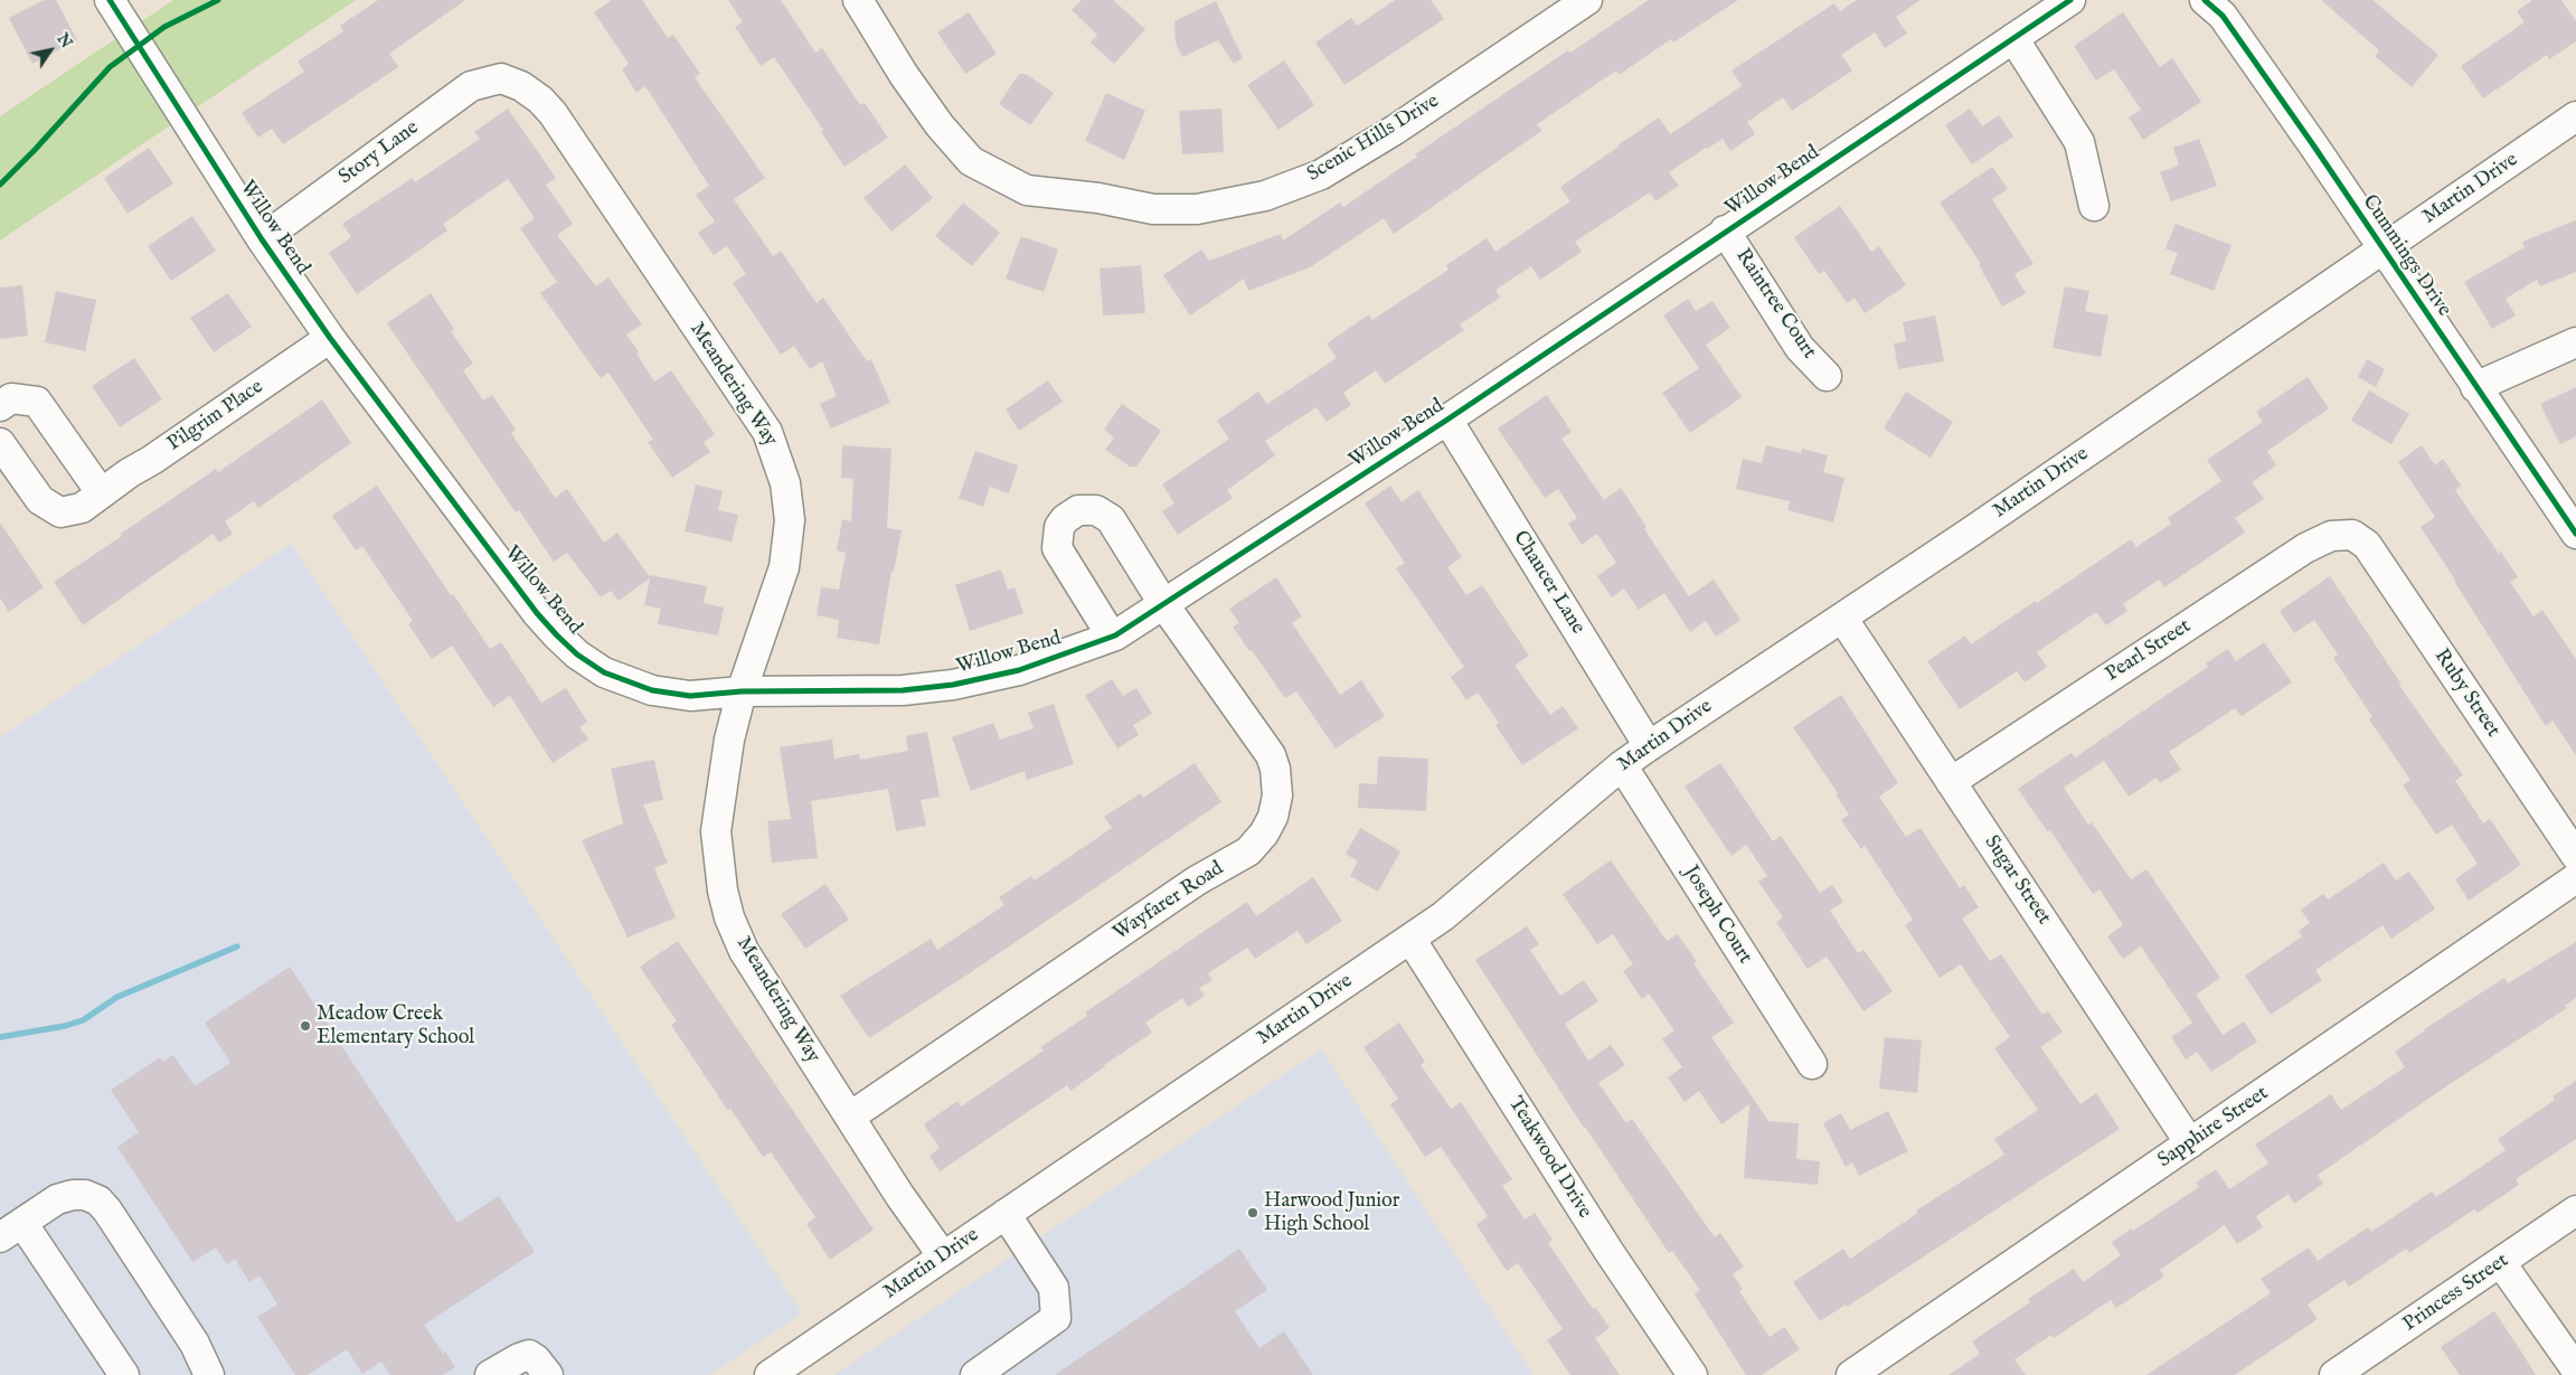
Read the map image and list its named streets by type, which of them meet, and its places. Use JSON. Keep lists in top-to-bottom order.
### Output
{
  "streets": {
    "street": [
      "Scenic Hills Drive",
      "Story Lane",
      "Willow Bend",
      "Martin Drive",
      "Cummings Drive",
      "Raintree Court",
      "Meandering Way",
      "Pilgrim Place",
      "Chaucer Lane",
      "Pearl Street",
      "Ruby Street",
      "Sugar Street",
      "Wayfarer Road",
      "Joseph Court",
      "Sapphire Street",
      "Teakwood Drive",
      "Princess Street"
    ]
  },
  "crossings": [
    ["Story Lane", "Willow Bend"],
    ["Story Lane", "Meandering Way"],
    ["Willow Bend", "Raintree Court"],
    ["Willow Bend", "Meandering Way"],
    ["Willow Bend", "Pilgrim Place"],
    ["Willow Bend", "Chaucer Lane"],
    ["Willow Bend", "Wayfarer Road"],
    ["Martin Drive", "Cummings Drive"],
    ["Martin Drive", "Meandering Way"],
    ["Martin Drive", "Chaucer Lane"],
    ["Martin Drive", "Sugar Street"],
    ["Martin Drive", "Joseph Court"],
    ["Martin Drive", "Teakwood Drive"],
    ["Meandering Way", "Wayfarer Road"],
    ["Pearl Street", "Ruby Street"],
    ["Pearl Street", "Sugar Street"],
    ["Sugar Street", "Sapphire Street"]
  ],
  "places": ["Meadow Creek Elementary School", "Harwood Junior High School"],
  "north": "top right"
}
